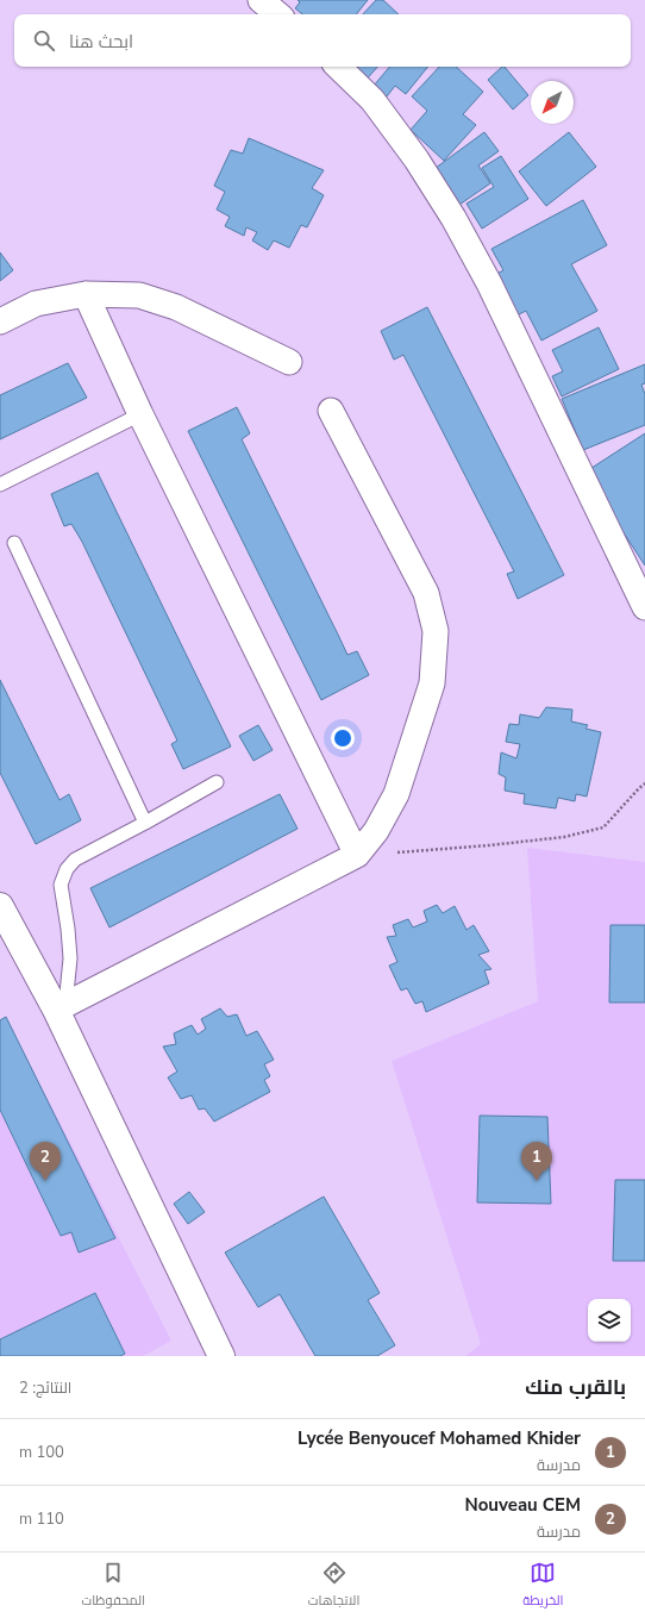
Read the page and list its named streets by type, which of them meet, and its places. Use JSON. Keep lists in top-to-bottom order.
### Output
{
  "north": "bottom left",
  "page": {
    "search": "ابحث هنا",
    "pins": ["1", "2"],
    "heading": ["بالقرب منك", "النتائج: 2"],
    "list": [
      {
        "mark": "1",
        "name": "Lycée Benyoucef Mohamed Khider",
        "note": "مدرسة",
        "value": "100 m"
      },
      {
        "mark": "2",
        "name": "Nouveau CEM",
        "note": "مدرسة",
        "value": "110 m"
      }
    ],
    "nav": ["الخريطة", "الاتجاهات", "المحفوظات"]
  }
}
